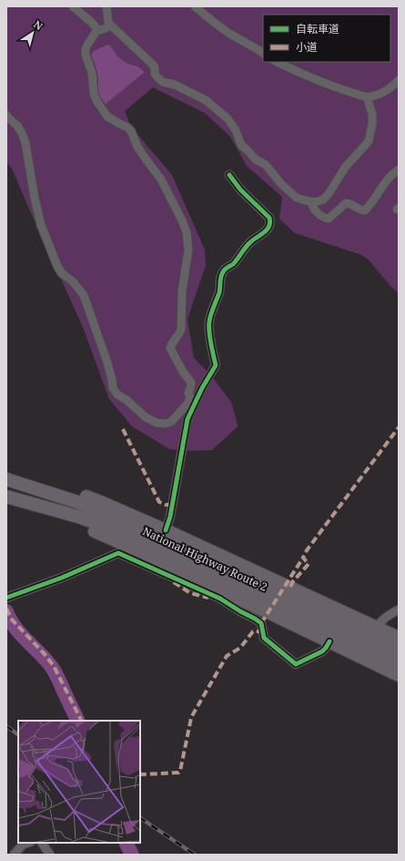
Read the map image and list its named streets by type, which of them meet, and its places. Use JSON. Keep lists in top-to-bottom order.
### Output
{
  "streets": {
    "highway": ["National Highway Route 2"]
  },
  "legend": ["自転車道", "小道"],
  "north": "top right"
}
